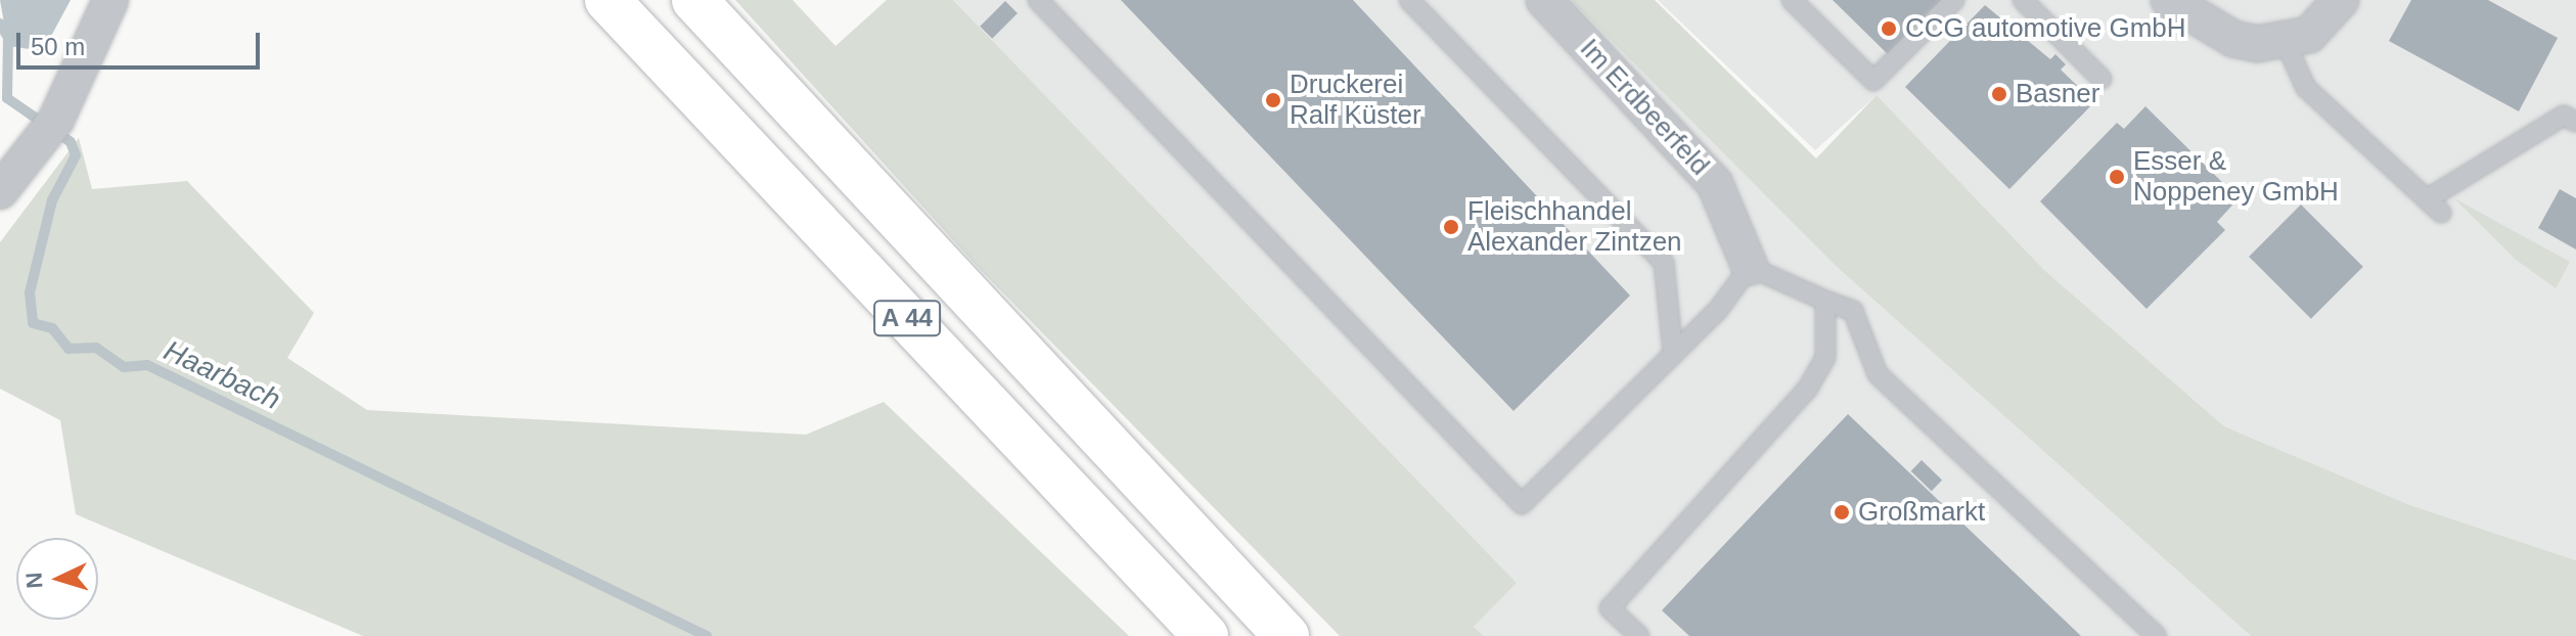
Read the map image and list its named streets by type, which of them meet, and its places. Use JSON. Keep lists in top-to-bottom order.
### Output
{
  "streets": {
    "highway": ["A 44"],
    "street": ["Im Erdbeerfeld"]
  },
  "water": ["Haarbach"],
  "places": [
    "CCG automotive GmbH",
    "Basner",
    "Druckerei Ralf Küster",
    "Esser & Noppeney GmbH",
    "Fleischhandel Alexander Zintzen",
    "Großmarkt"
  ],
  "scale_bar": "50 m",
  "north": "left"
}
